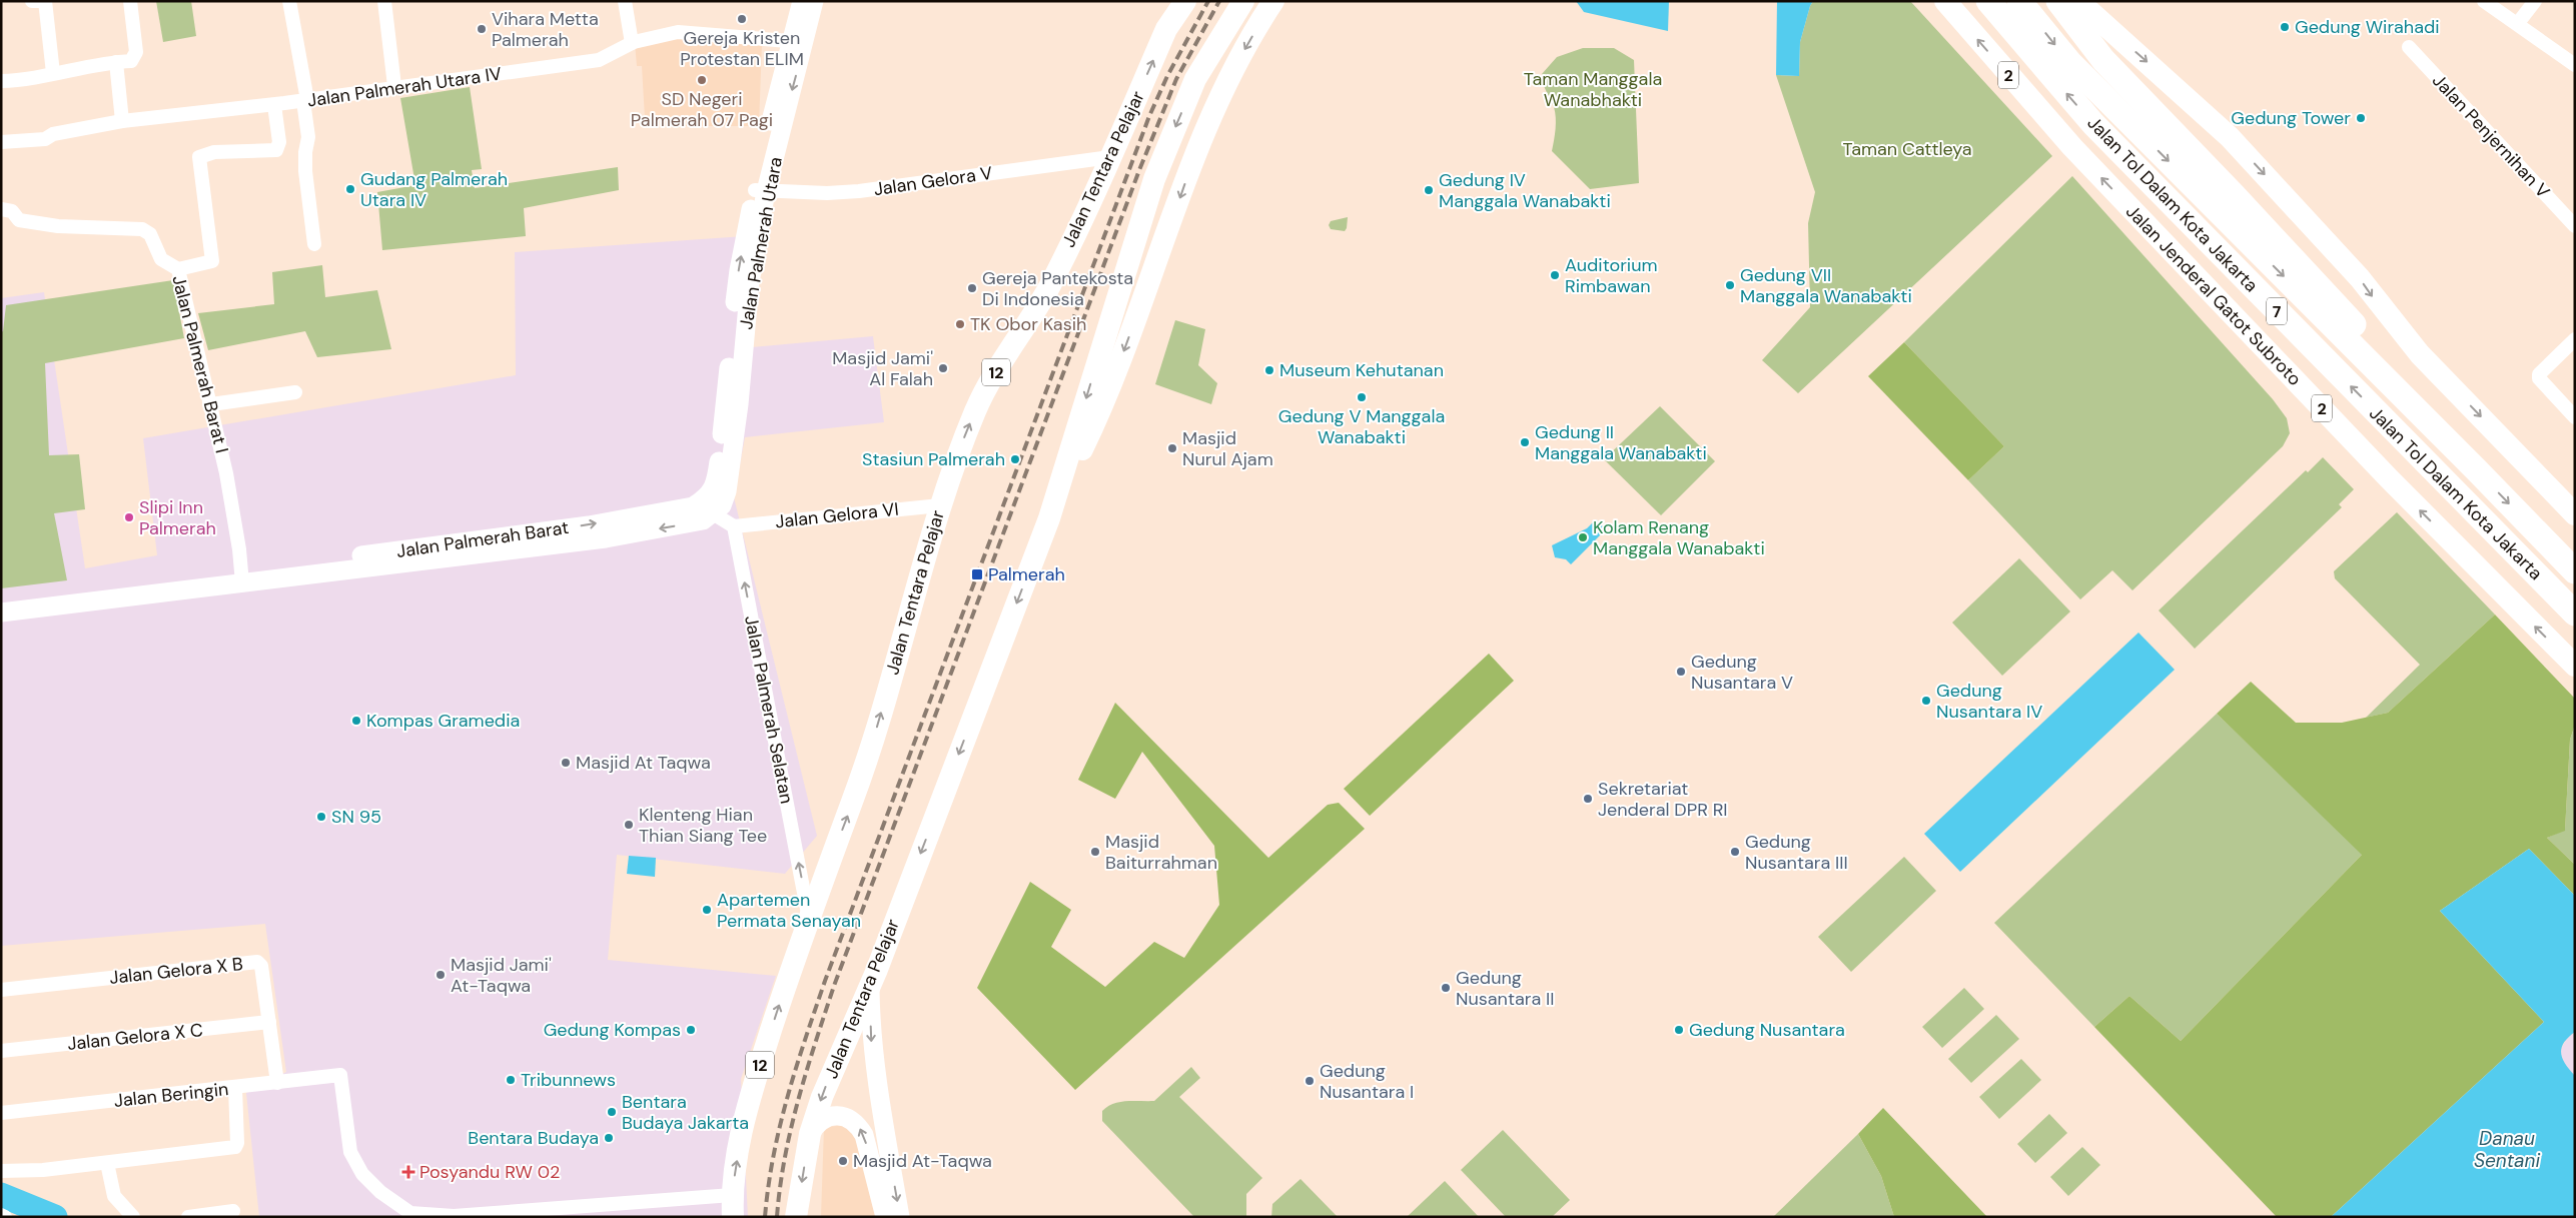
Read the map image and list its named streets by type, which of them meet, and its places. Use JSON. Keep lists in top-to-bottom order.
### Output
{
  "streets": {
    "highway": [
      "2",
      "Jalan Tentara Pelajar",
      "Jalan Tol Dalam Kota Jakarta",
      "Jalan Jenderal Gatot Subroto",
      "7",
      "12"
    ],
    "main road": ["Jalan Palmerah Utara", "Jalan Palmerah Barat"],
    "street": [
      "Jalan Palmerah Utara IV",
      "Jalan Penjernihan V",
      "Jalan Gelora V",
      "Jalan Palmerah Barat I",
      "Jalan Gelora VI",
      "Jalan Palmerah Selatan",
      "Jalan Gelora X B",
      "Jalan Gelora X C",
      "Jalan Beringin"
    ]
  },
  "crossings": [
    ["Jalan Palmerah Utara IV", "Jalan Palmerah Utara"],
    ["Jalan Tentara Pelajar", "Jalan Gelora V"],
    ["Jalan Tentara Pelajar", "Jalan Gelora VI"],
    ["Jalan Tentara Pelajar", "Jalan Palmerah Selatan"],
    ["Jalan Gelora V", "Jalan Palmerah Utara"],
    ["Jalan Palmerah Utara", "Jalan Palmerah Barat"],
    ["Jalan Palmerah Barat I", "Jalan Palmerah Barat"],
    ["Jalan Gelora VI", "Jalan Palmerah Selatan"],
    ["Jalan Gelora X B", "Jalan Gelora X C"],
    ["Jalan Gelora X B", "Jalan Beringin"]
  ],
  "one_way": ["Jalan Palmerah Selatan"],
  "water": ["Danau Sentani"],
  "parks": ["Taman Manggala Wanabhakti", "Taman Cattleya"],
  "places": {
    "other": [
      "Gereja Kristen Protestan ELIM",
      "Gedung Wirahadi",
      "Vihara Metta Palmerah",
      "SD Negeri Palmerah 07 Pagi",
      "Gedung Tower",
      "Gudang Palmerah Utara IV",
      "Gedung IV Manggala Wanabakti",
      "Auditorium Rimbawan",
      "Gedung VII Manggala Wanabakti",
      "Gereja Pantekosta Di Indonesia",
      "TK Obor Kasih",
      "Masjid Jami' Al Falah",
      "Museum Kehutanan",
      "Gedung V Manggala Wanabakti",
      "Gedung II Manggala Wanabakti",
      "Masjid Nurul Ajam",
      "Stasiun Palmerah",
      "Slipi Inn Palmerah",
      "Kolam Renang Manggala Wanabakti",
      "Gedung Nusantara V",
      "Gedung Nusantara IV",
      "Kompas Gramedia",
      "Masjid At Taqwa",
      "Sekretariat Jenderal DPR RI",
      "SN 95",
      "Klenteng Hian Thian Siang Tee",
      "Masjid Baiturrahman",
      "Gedung Nusantara III",
      "Apartemen Permata Senayan",
      "Masjid Jami' At-Taqwa",
      "Gedung Nusantara II",
      "Gedung Kompas",
      "Gedung Nusantara",
      "Tribunnews",
      "Gedung Nusantara I",
      "Bentara Budaya Jakarta",
      "Bentara Budaya",
      "Masjid At-Taqwa"
    ],
    "transit": ["Palmerah"],
    "health": ["Posyandu RW 02"]
  }
}
